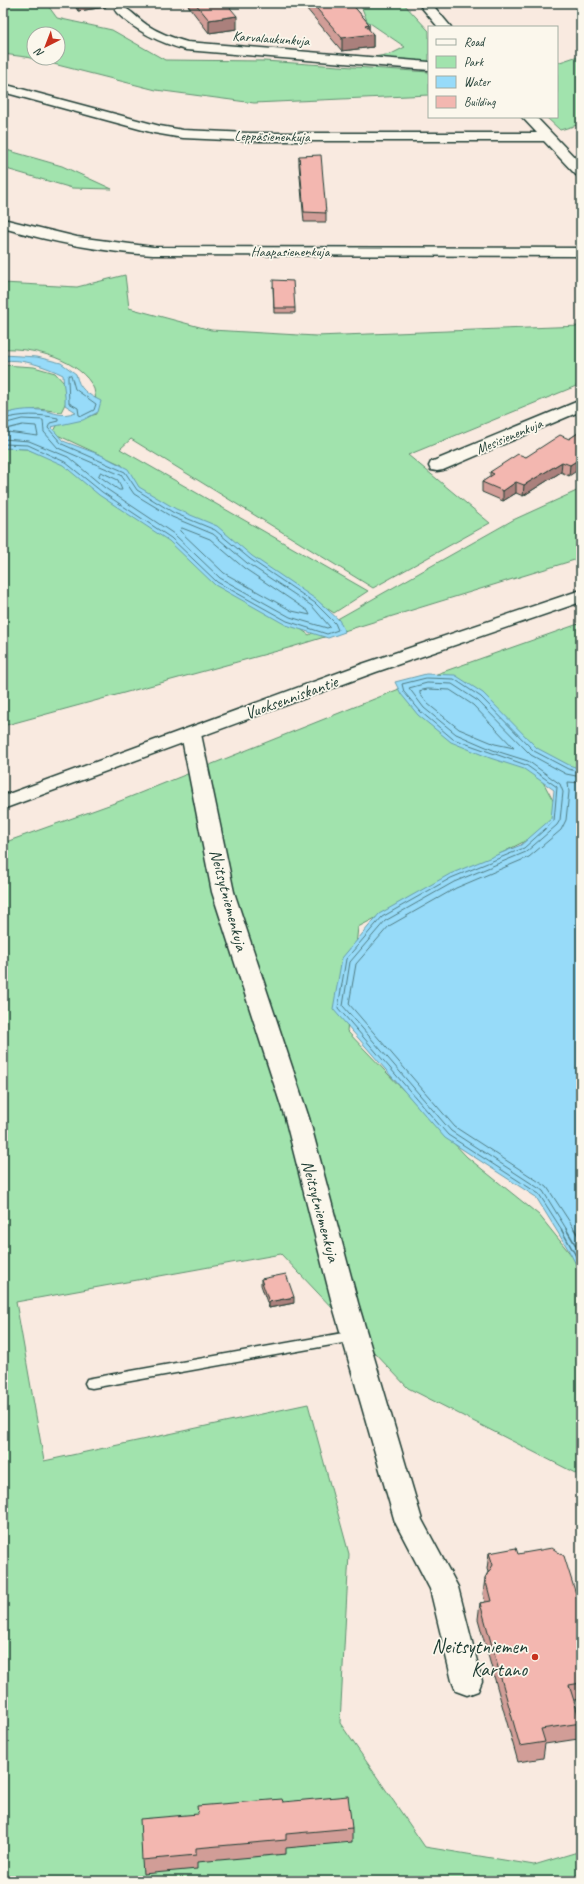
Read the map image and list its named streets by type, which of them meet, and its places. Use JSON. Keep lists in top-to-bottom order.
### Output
{
  "streets": {
    "street": [
      "Karvalaukunkuja",
      "Leppäsienenkuja",
      "Haapasienenkuja",
      "Mesisienenkuja",
      "Vuoksenniskantie",
      "Neitsytniemenkuja"
    ]
  },
  "crossings": [
    ["Vuoksenniskantie", "Neitsytniemenkuja"]
  ],
  "places": ["Neitsytniemen Kartano"],
  "legend": [
    "Road",
    "Park",
    "Water",
    "Building"
  ],
  "north": "bottom left"
}
